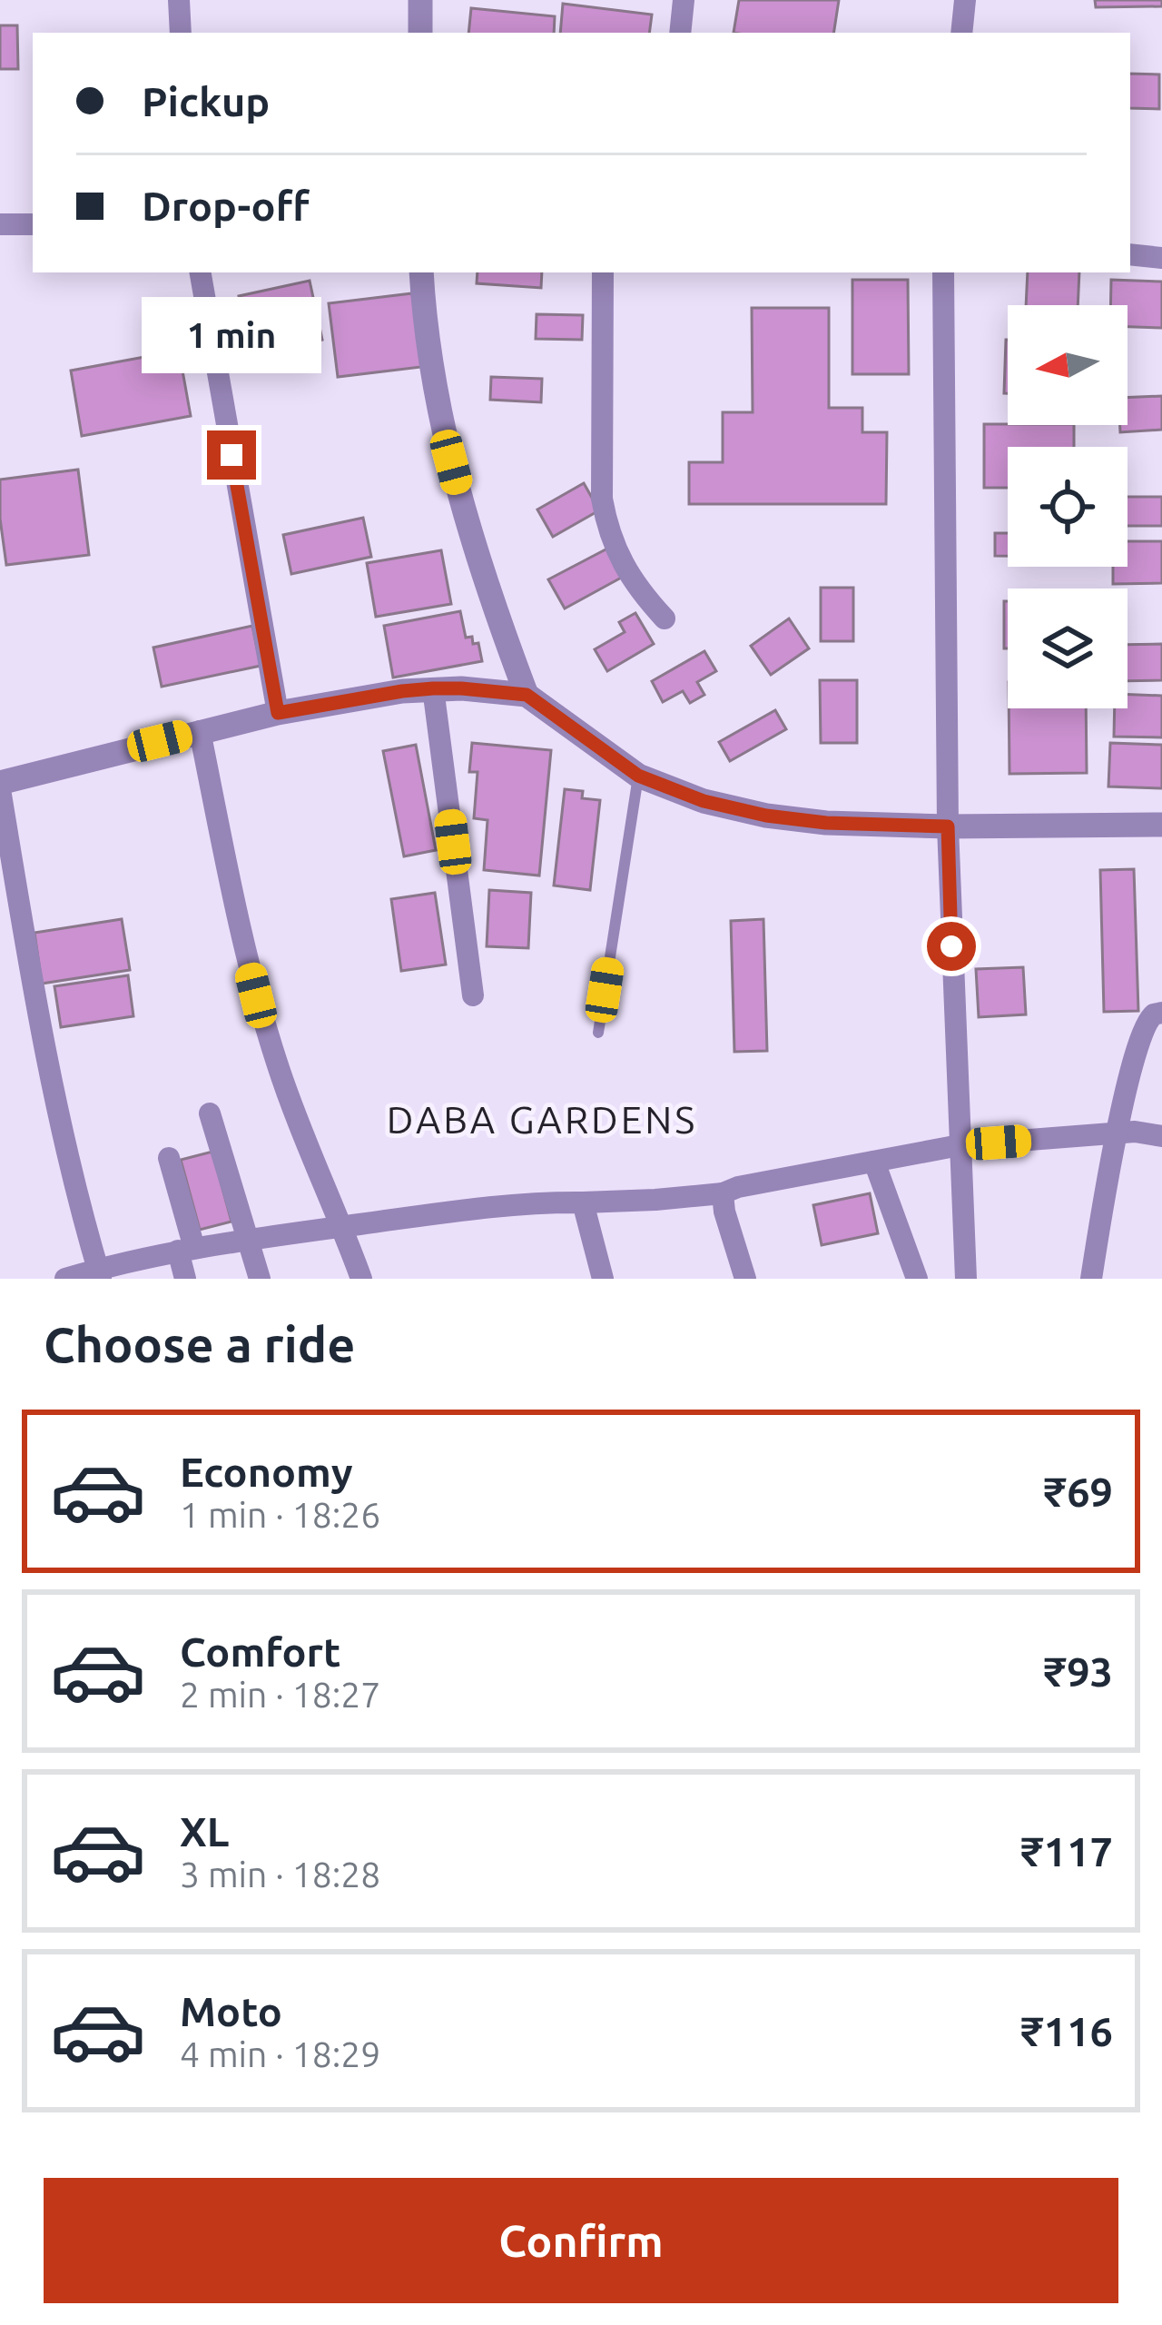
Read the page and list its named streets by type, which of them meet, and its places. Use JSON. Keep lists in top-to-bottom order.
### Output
{
  "districts": ["DABA GARDENS"],
  "north": "left",
  "page": {
    "banner": ["Pickup", "Drop-off"],
    "bubble": "1 min",
    "heading": "Choose a ride",
    "list": [
      {
        "name": "Economy",
        "note": "1 min · 18:26",
        "value": "₹69"
      },
      {
        "name": "Comfort",
        "note": "2 min · 18:27",
        "value": "₹93"
      },
      {
        "name": "XL",
        "note": "3 min · 18:28",
        "value": "₹117"
      },
      {
        "name": "Moto",
        "note": "4 min · 18:29",
        "value": "₹116"
      }
    ],
    "buttons": "Confirm"
  }
}
